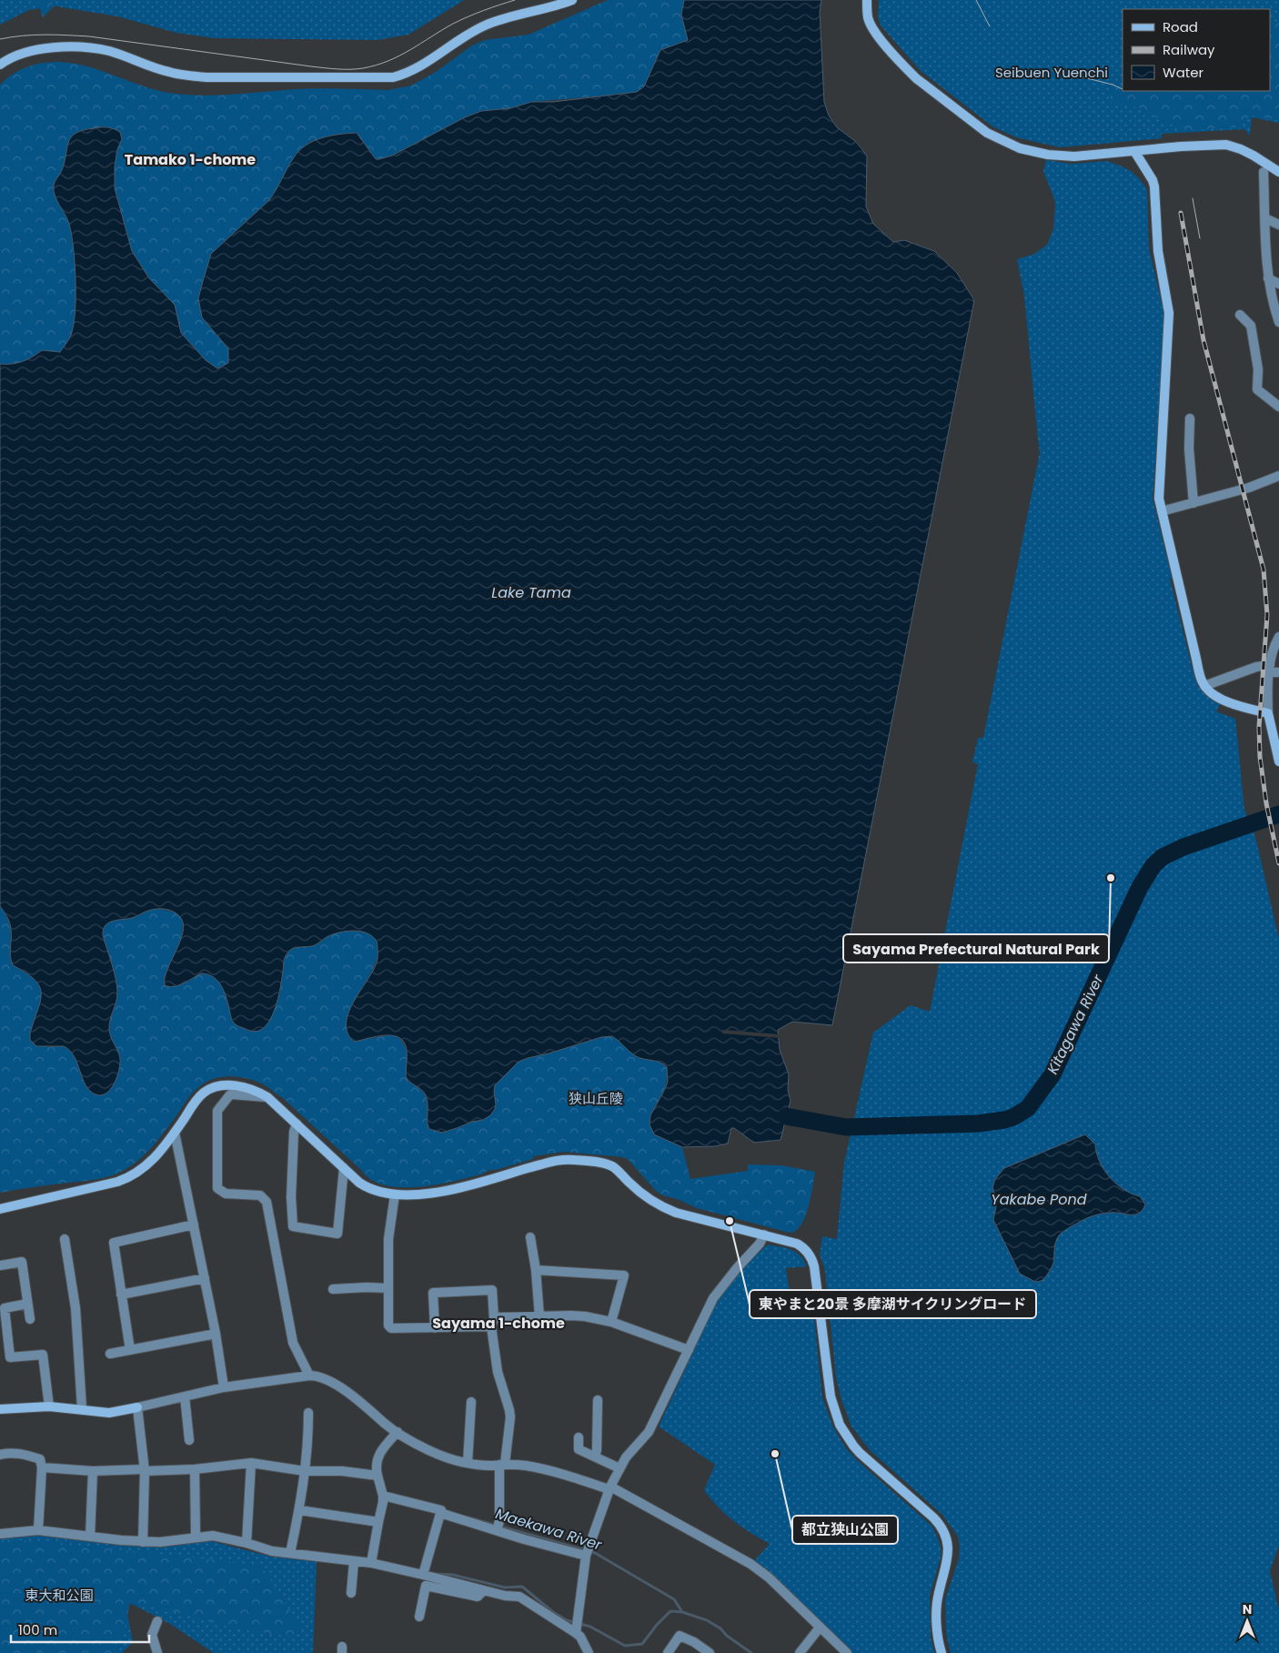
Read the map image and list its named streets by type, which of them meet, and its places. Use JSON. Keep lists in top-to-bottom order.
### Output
{
  "districts": ["Tamako 1-chome", "Sayama 1-chome"],
  "water": [
    "Lake Tama",
    "Kitagawa River",
    "Yakabe Pond",
    "Maekawa River"
  ],
  "parks": ["Seibuen Yuenchi", "狭山丘陵", "東大和公園"],
  "places": ["Sayama Prefectural Natural Park", "東やまと20景 多摩湖サイクリングロード", "都立狭山公園"],
  "legend": ["Road", "Railway", "Water"],
  "scale_bar": "100 m",
  "north": "top"
}
